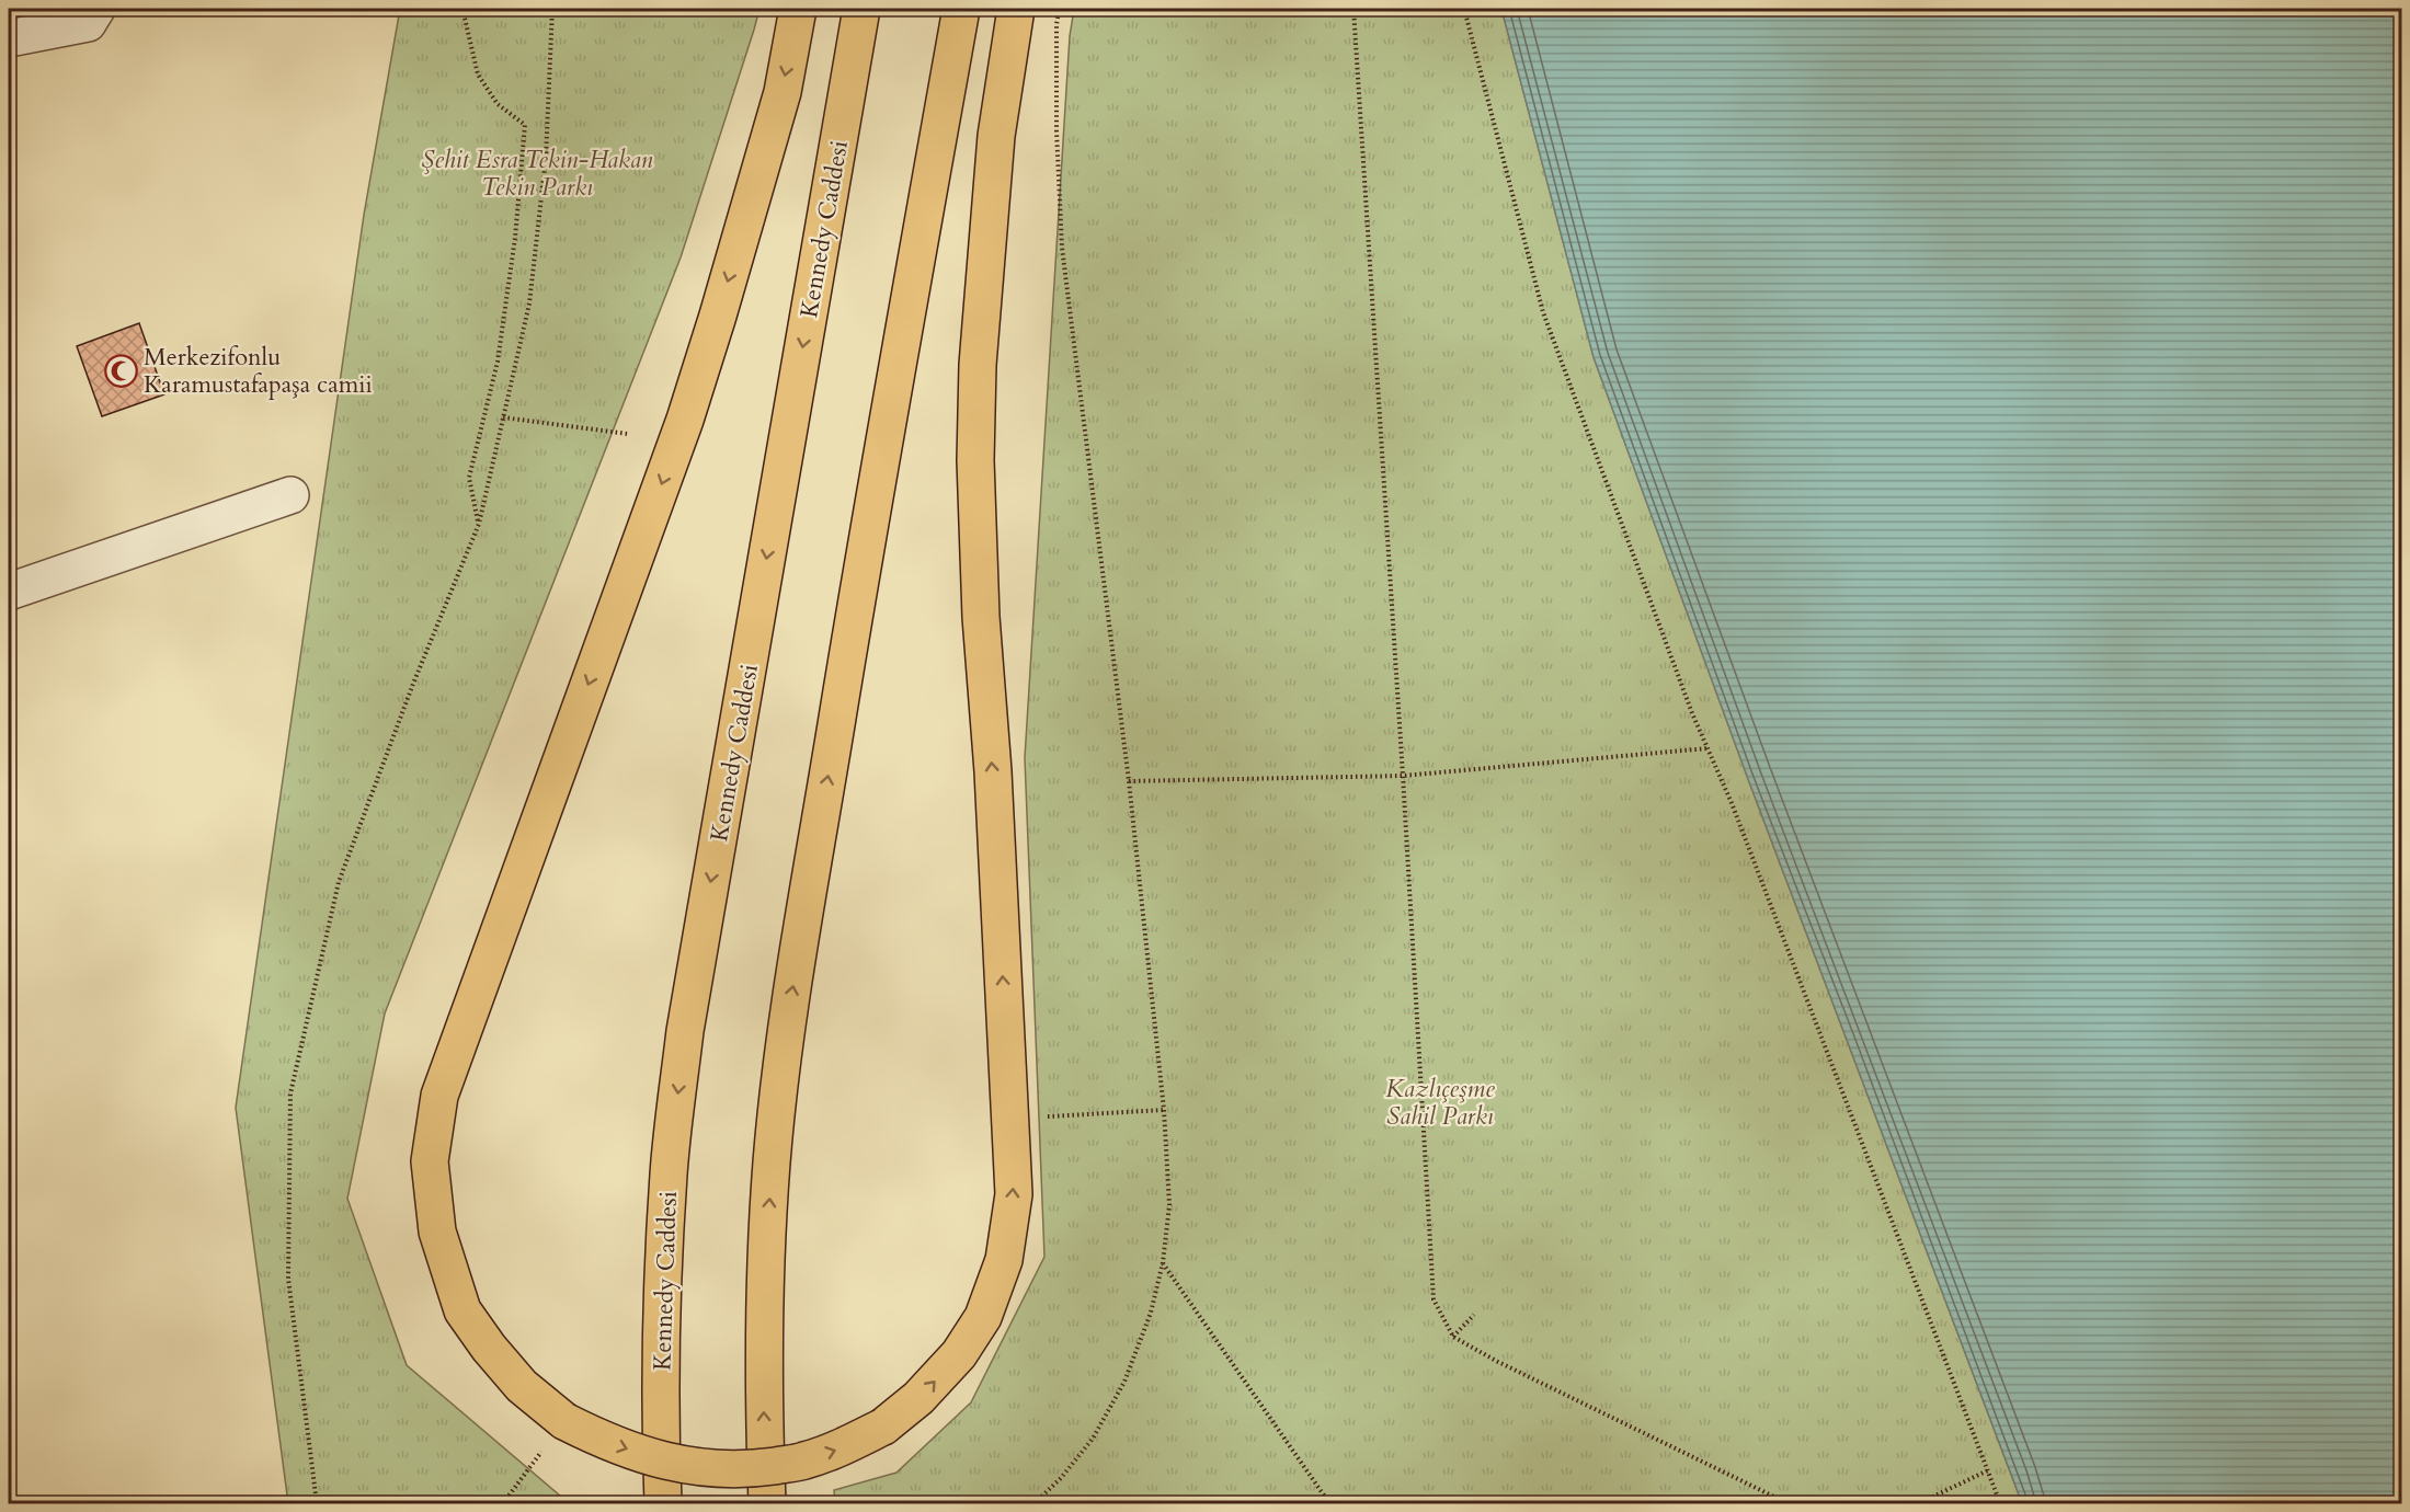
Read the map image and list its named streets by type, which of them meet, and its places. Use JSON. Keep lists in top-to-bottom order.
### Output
{
  "streets": {
    "highway": ["Kennedy Caddesi"]
  },
  "parks": ["Şehit Esra Tekin-Hakan Tekin Parkı", "Kazlıçeşme Sahil Parkı"],
  "places": {
    "mosque": ["Merkezifonlu Karamustafapaşa camii"]
  }
}
